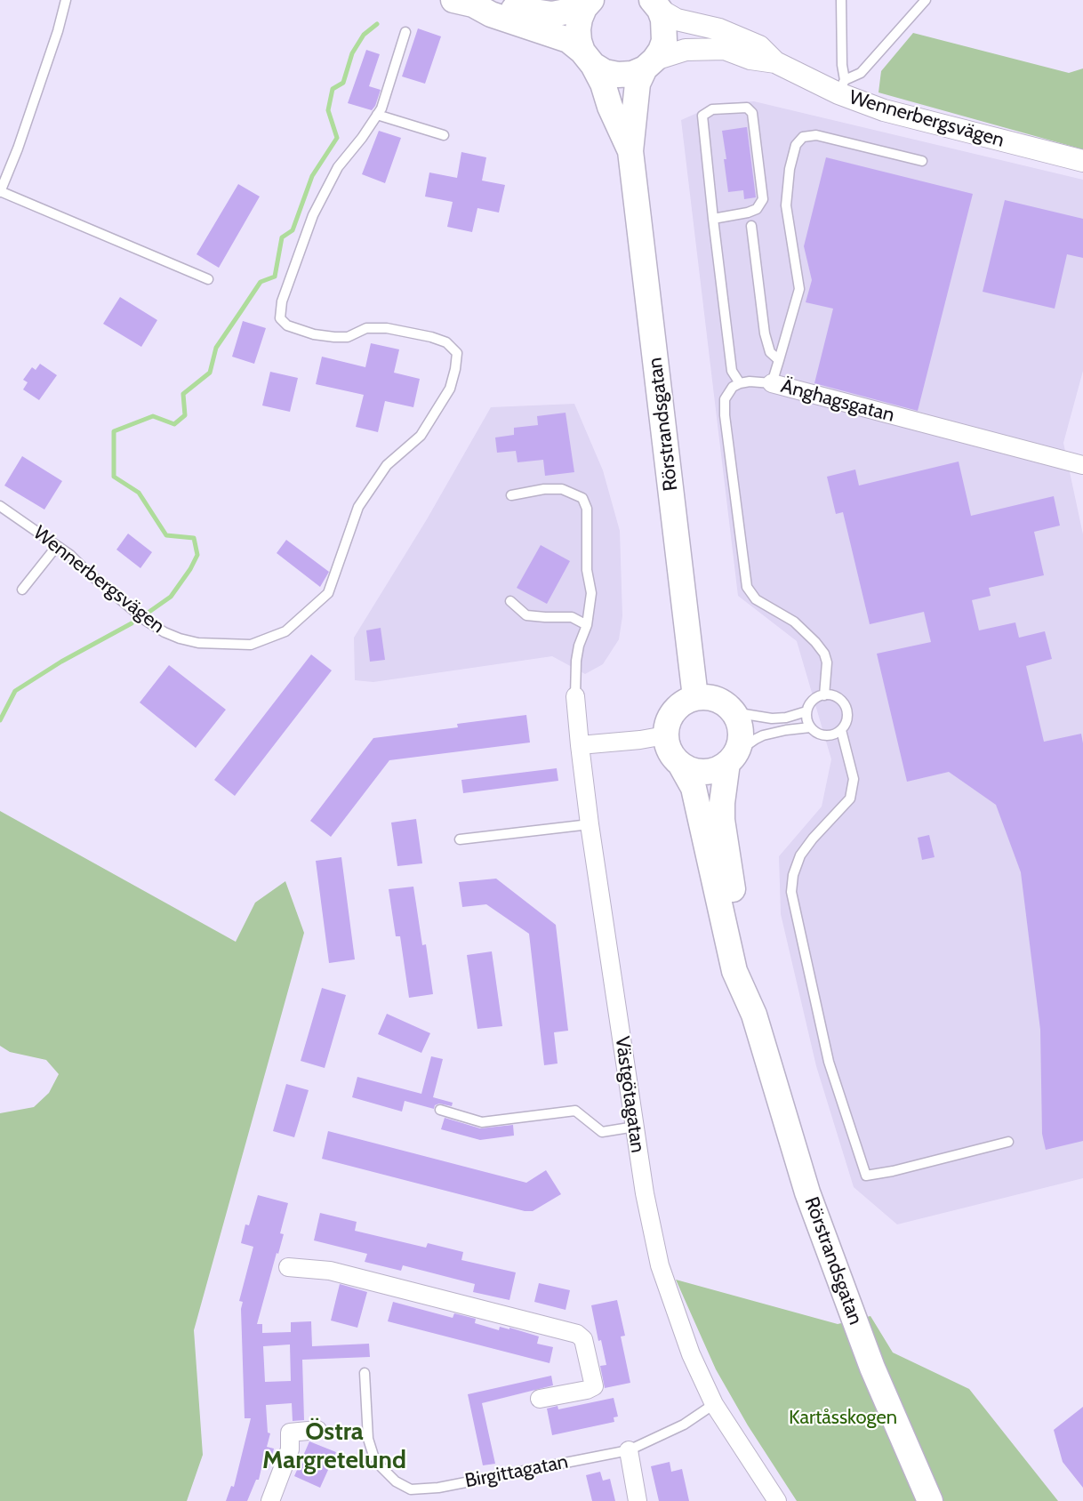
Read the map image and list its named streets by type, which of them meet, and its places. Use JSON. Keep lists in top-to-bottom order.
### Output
{
  "streets": {
    "main road": ["Wennerbergsvägen", "Rörstrandsgatan"],
    "street": ["Änghagsgatan", "Västgötagatan"],
    "lane": ["Birgittagatan"]
  },
  "crossings": [
    ["Wennerbergsvägen", "Rörstrandsgatan"],
    ["Västgötagatan", "Birgittagatan"]
  ],
  "districts": ["Östra Margretelund"],
  "parks": ["Kartåsskogen"]
}
